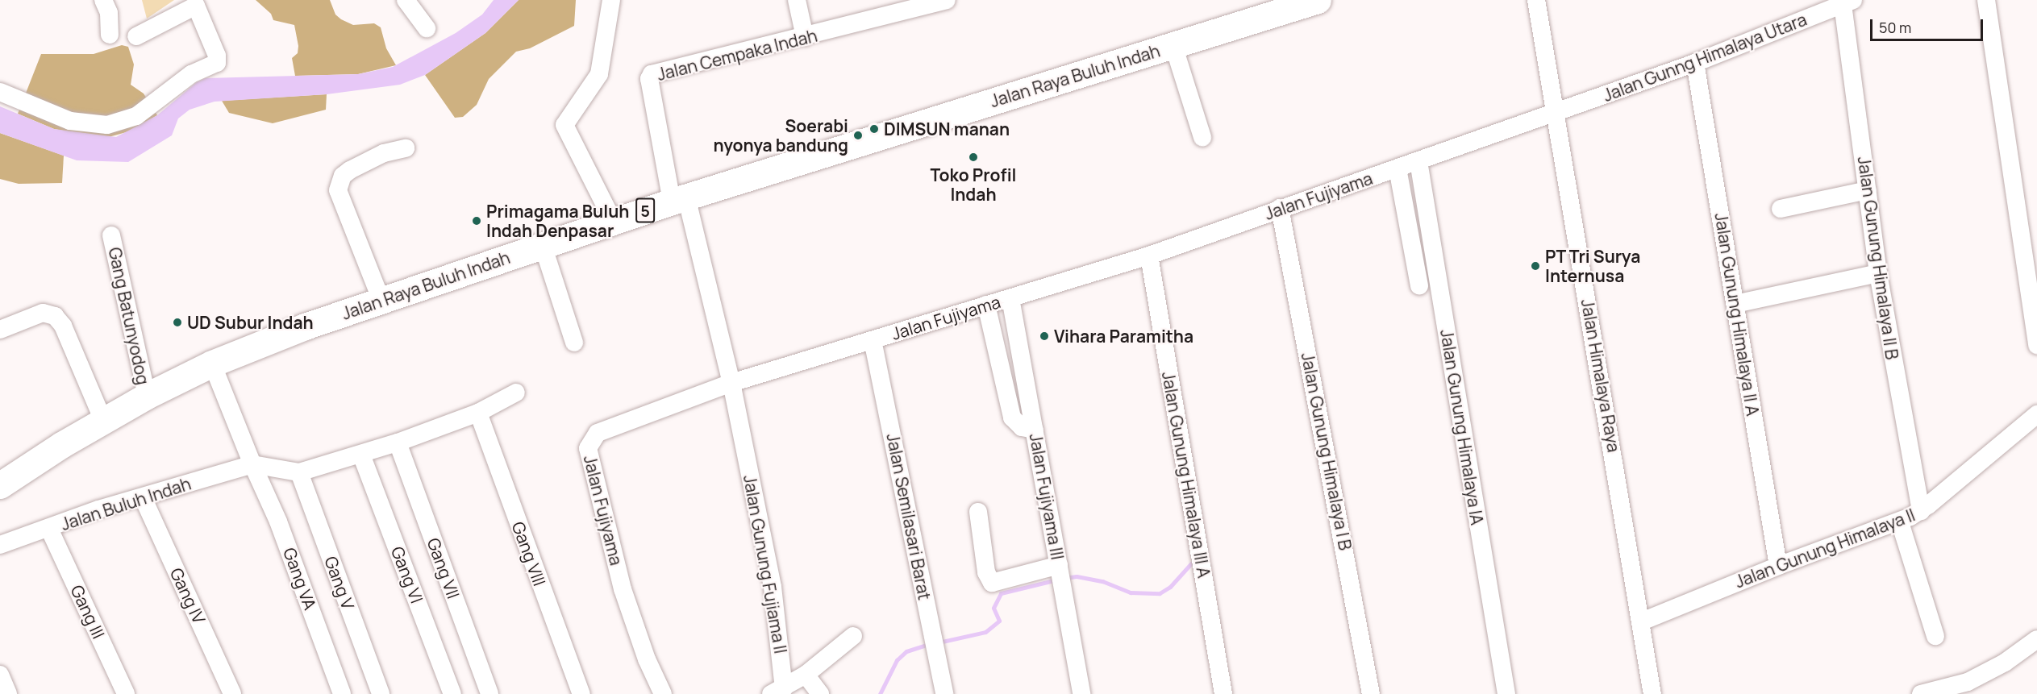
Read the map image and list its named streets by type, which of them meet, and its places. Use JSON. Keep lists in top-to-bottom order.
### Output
{
  "streets": {
    "highway": ["Jalan Raya Buluh Indah", "5"],
    "street": [
      "Jalan Cempaka Indah",
      "Jalan Gunng Himalaya Utara",
      "Jalan Fujiyama",
      "Jalan Gunung Himalaya II B",
      "Jalan Gunung Himalaya II A",
      "Gang Batunyodog",
      "Jalan Himalaya Raya",
      "Jalan Gunung Himalaya IA",
      "Jalan Gunung Himalaya I B",
      "Jalan Gunung Himalaya III A",
      "Jalan Fujiyama III",
      "Jalan Buluh Indah",
      "Jalan Semilasari Barat",
      "Jalan Gunung Himalaya II",
      "Gang VIII",
      "Jalan Gunung Fujiama II",
      "Gang VII",
      "Gang VI",
      "Gang VA",
      "Gang V",
      "Gang IV",
      "Gang III"
    ]
  },
  "crossings": [
    ["Jalan Cempaka Indah", "Jalan Raya Buluh Indah"],
    ["Jalan Cempaka Indah", "Jalan Gunung Fujiama II"],
    ["Jalan Gunng Himalaya Utara", "Jalan Fujiyama"],
    ["Jalan Gunng Himalaya Utara", "Jalan Gunung Himalaya II B"],
    ["Jalan Gunng Himalaya Utara", "Jalan Gunung Himalaya II A"],
    ["Jalan Gunng Himalaya Utara", "Jalan Himalaya Raya"],
    ["Jalan Raya Buluh Indah", "Gang Batunyodog"],
    ["Jalan Raya Buluh Indah", "Jalan Gunung Fujiama II"],
    ["Jalan Fujiyama", "Jalan Himalaya Raya"],
    ["Jalan Fujiyama", "Jalan Gunung Himalaya IA"],
    ["Jalan Fujiyama", "Jalan Gunung Himalaya I B"],
    ["Jalan Fujiyama", "Jalan Gunung Himalaya III A"],
    ["Jalan Fujiyama", "Jalan Fujiyama III"],
    ["Jalan Fujiyama", "Jalan Semilasari Barat"],
    ["Jalan Fujiyama", "Jalan Gunung Fujiama II"],
    ["Jalan Gunung Himalaya II B", "Jalan Gunung Himalaya II"],
    ["Jalan Gunung Himalaya II A", "Jalan Gunung Himalaya II"],
    ["Jalan Himalaya Raya", "Jalan Gunung Himalaya II"],
    ["Jalan Buluh Indah", "Gang VIII"],
    ["Jalan Buluh Indah", "Gang VII"],
    ["Jalan Buluh Indah", "Gang VI"],
    ["Jalan Buluh Indah", "Gang VA"],
    ["Jalan Buluh Indah", "Gang V"],
    ["Jalan Buluh Indah", "Gang IV"],
    ["Jalan Buluh Indah", "Gang III"]
  ],
  "places": [
    "DIMSUN manan",
    "Soerabi nyonya bandung",
    "Toko Profil Indah",
    "Primagama Buluh Indah Denpasar",
    "PT Tri Surya Internusa",
    "UD Subur Indah",
    "Vihara Paramitha"
  ],
  "scale_bar": "50 m"
}
